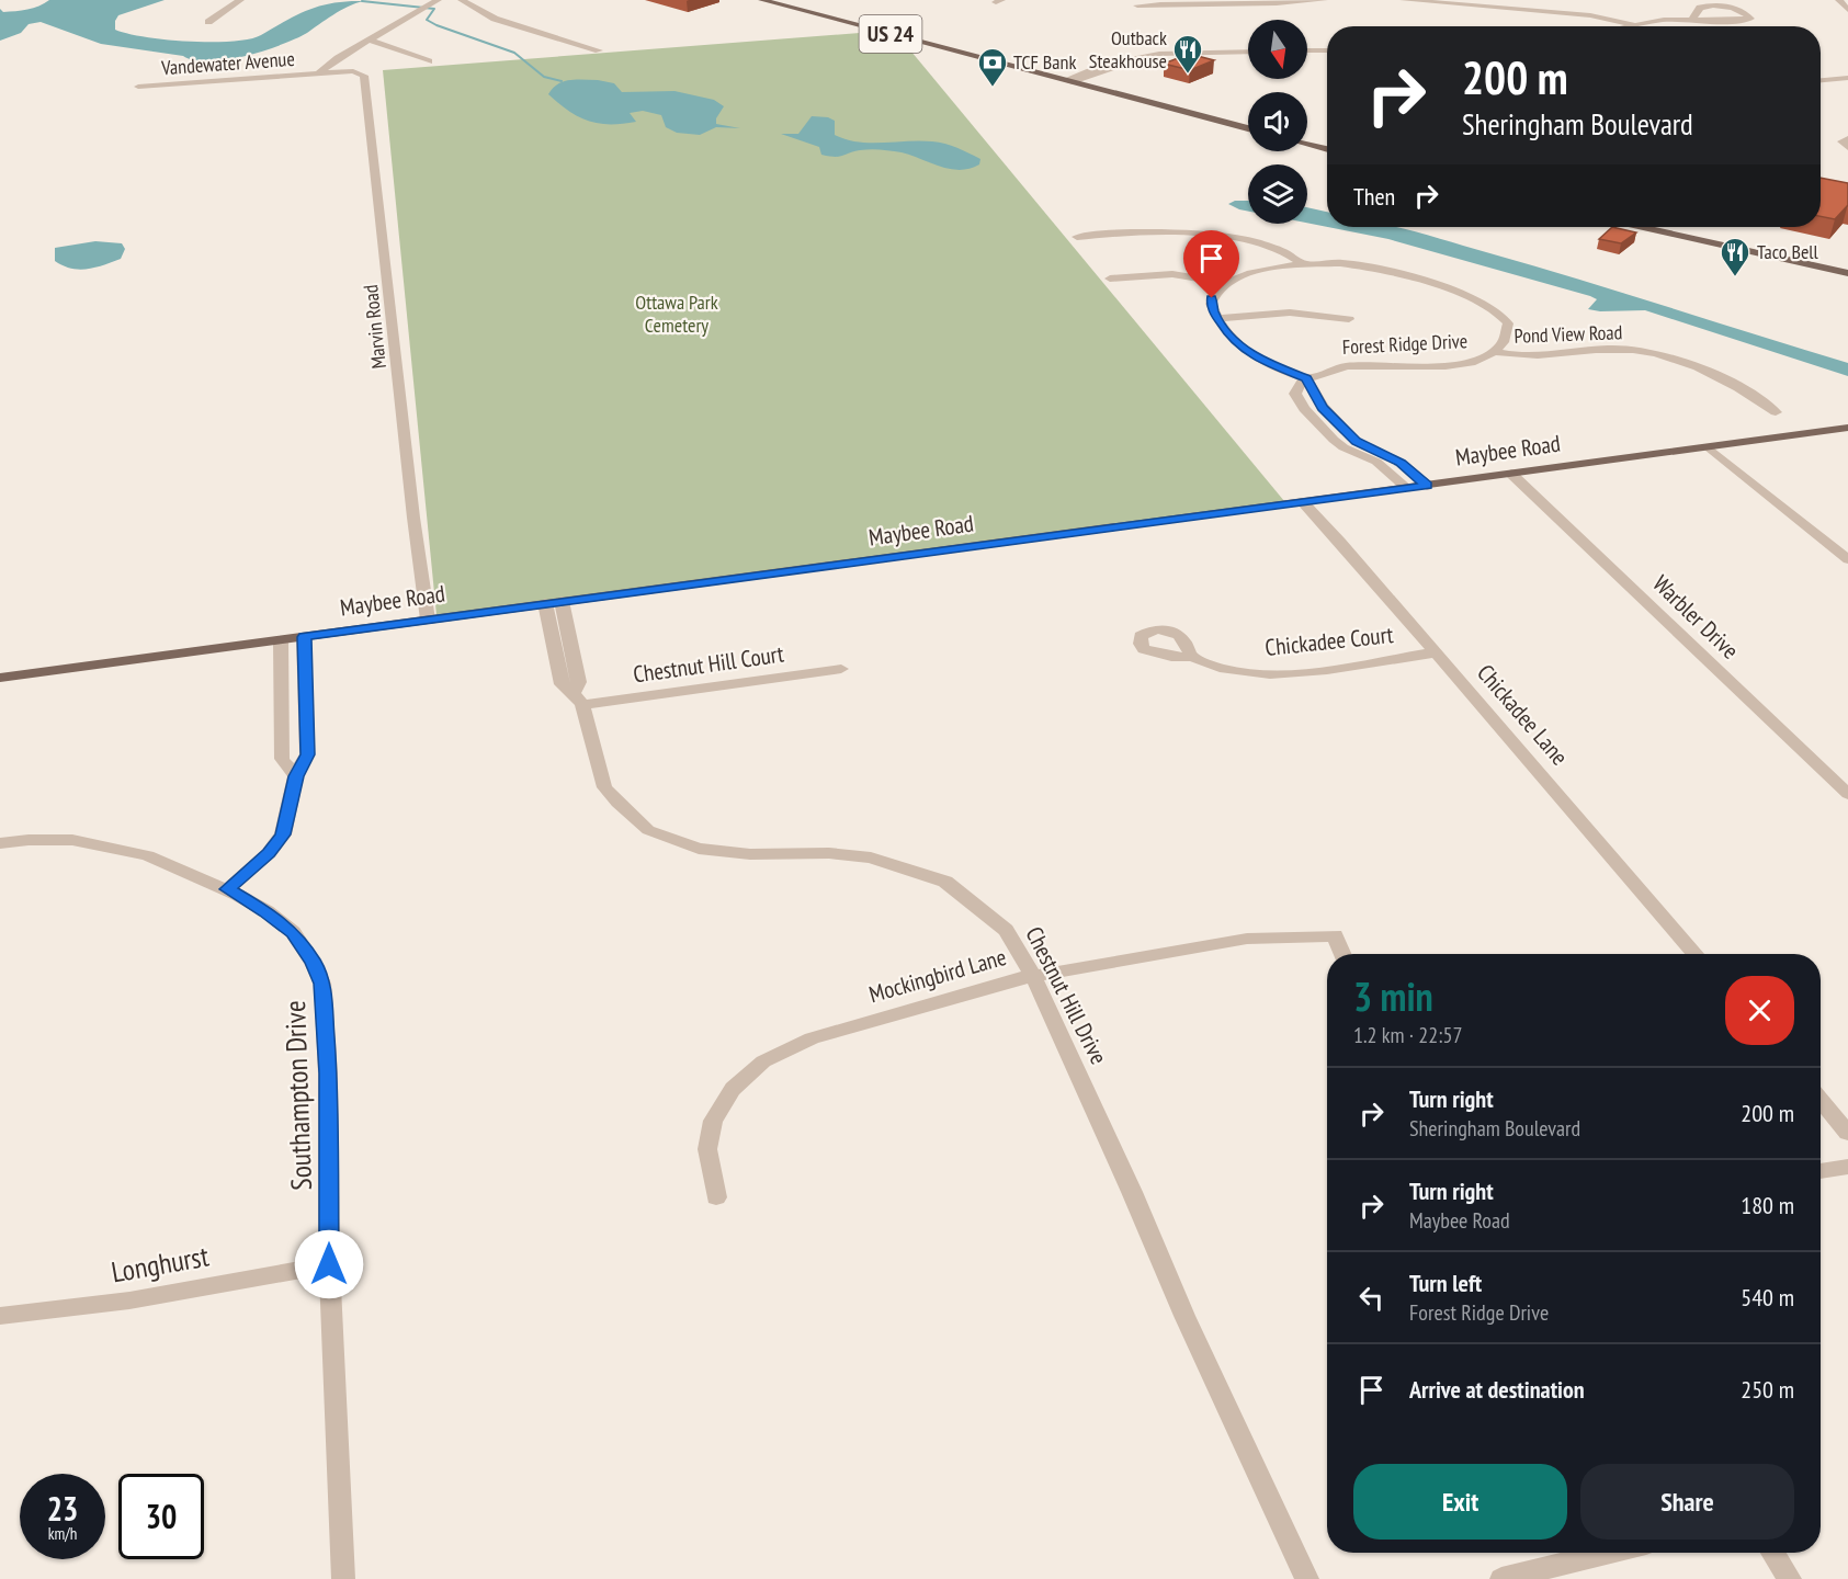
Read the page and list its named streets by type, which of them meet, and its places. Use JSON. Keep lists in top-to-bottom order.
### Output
{
  "streets": {
    "main road": ["US 24", "Maybee Road"],
    "street": [
      "Vandewater Avenue",
      "Marvin Road",
      "Pond View Road",
      "Forest Ridge Drive",
      "Warbler Drive",
      "Chickadee Court",
      "Chestnut Hill Court",
      "Chickadee Lane",
      "Mockingbird Lane",
      "Chestnut Hill Drive",
      "Southampton Drive",
      "Longhurst"
    ]
  },
  "crossings": [
    ["Vandewater Avenue", "Marvin Road"],
    ["Marvin Road", "Maybee Road"],
    ["Pond View Road", "Forest Ridge Drive"],
    ["Maybee Road", "Warbler Drive"],
    ["Maybee Road", "Chickadee Lane"],
    ["Maybee Road", "Chestnut Hill Drive"],
    ["Chickadee Court", "Chickadee Lane"],
    ["Chestnut Hill Court", "Chestnut Hill Drive"],
    ["Mockingbird Lane", "Chestnut Hill Drive"],
    ["Southampton Drive", "Longhurst"]
  ],
  "parks": ["Ottawa Park Cemetery"],
  "places": {
    "restaurant": ["Outback Steakhouse", "Taco Bell"],
    "bank": ["TCF Bank"]
  },
  "north": "bottom",
  "page": {
    "turn": ["200 m", "Sheringham Boulevard"],
    "then": "Then",
    "heading": ["3 min", "1.2 km · 22:57"],
    "list": [
      {
        "name": "Turn right",
        "note": "Sheringham Boulevard",
        "value": "200 m"
      },
      {
        "name": "Turn right",
        "note": "Maybee Road",
        "value": "180 m"
      },
      {
        "name": "Turn left",
        "note": "Forest Ridge Drive",
        "value": "540 m"
      },
      {
        "name": "Arrive at destination",
        "value": "250 m"
      }
    ],
    "buttons": ["Exit", "Share"],
    "speed": "23 km/h",
    "limit": "30"
  }
}
